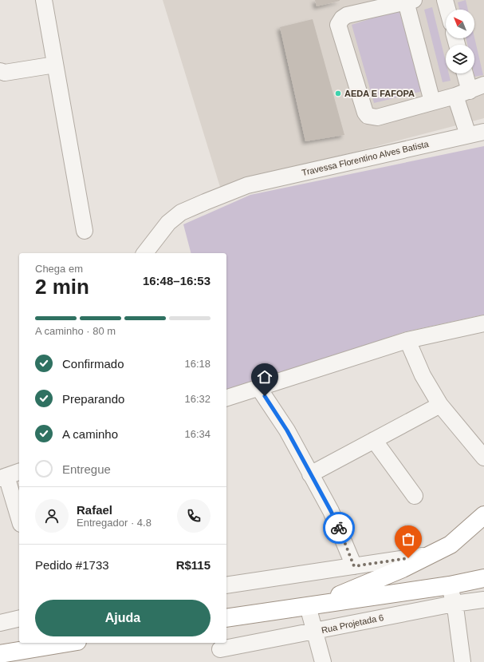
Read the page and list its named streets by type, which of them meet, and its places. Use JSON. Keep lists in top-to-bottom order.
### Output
{
  "streets": {
    "street": ["Travessa Florentino Alves Batista", "Rua Projetada 6"]
  },
  "places": ["AEDA E FAFOPA"],
  "north": "top left",
  "page": {
    "heading": ["2 min", "Chega em", "16:48–16:53"],
    "panel": [
      "Rafael",
      "Entregador · 4.8",
      "Pedido #1733",
      "R$115"
    ],
    "bar": "A caminho · 80 m",
    "list": [
      ["Confirmado", "16:18"],
      ["Preparando", "16:32"],
      ["A caminho", "16:34"],
      "Entregue"
    ],
    "buttons": "Ajuda"
  }
}
